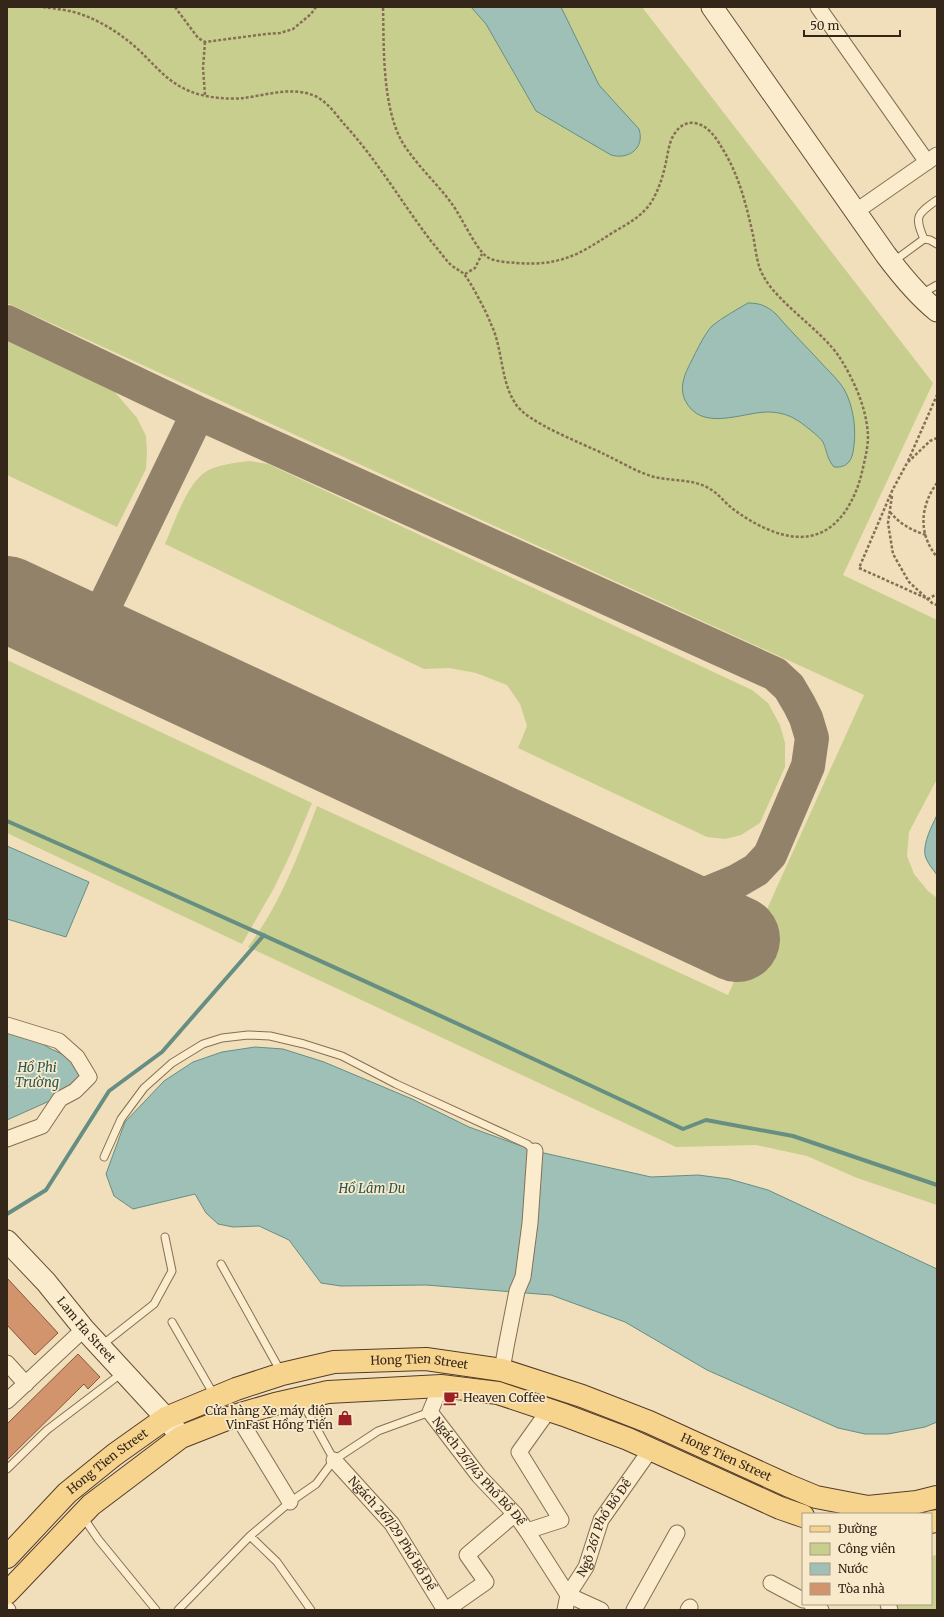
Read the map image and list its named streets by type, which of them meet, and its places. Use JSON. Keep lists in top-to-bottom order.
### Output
{
  "streets": {
    "main road": ["Hong Tien Street"],
    "street": [
      "Lam Ha Street",
      "Ngách 267/43 Phố Bồ Đề",
      "Ngõ 267 Phố Bồ Đề",
      "Ngách 267/29 Phố Bồ Đề"
    ]
  },
  "crossings": [
    ["Lam Ha Street", "Hong Tien Street"],
    ["Hong Tien Street", "Ngách 267/43 Phố Bồ Đề"],
    ["Hong Tien Street", "Ngõ 267 Phố Bồ Đề"],
    ["Ngách 267/43 Phố Bồ Đề", "Ngõ 267 Phố Bồ Đề"]
  ],
  "water": ["Hồ Phi Trường", "Hồ Lâm Du"],
  "places": {
    "cafe": ["Heaven Coffee"],
    "shop": ["Cửa hàng Xe máy điện VinFast Hồng Tiến"]
  },
  "legend": [
    "Đường",
    "Công viên",
    "Nước",
    "Tòa nhà"
  ],
  "scale_bar": "50 m"
}
